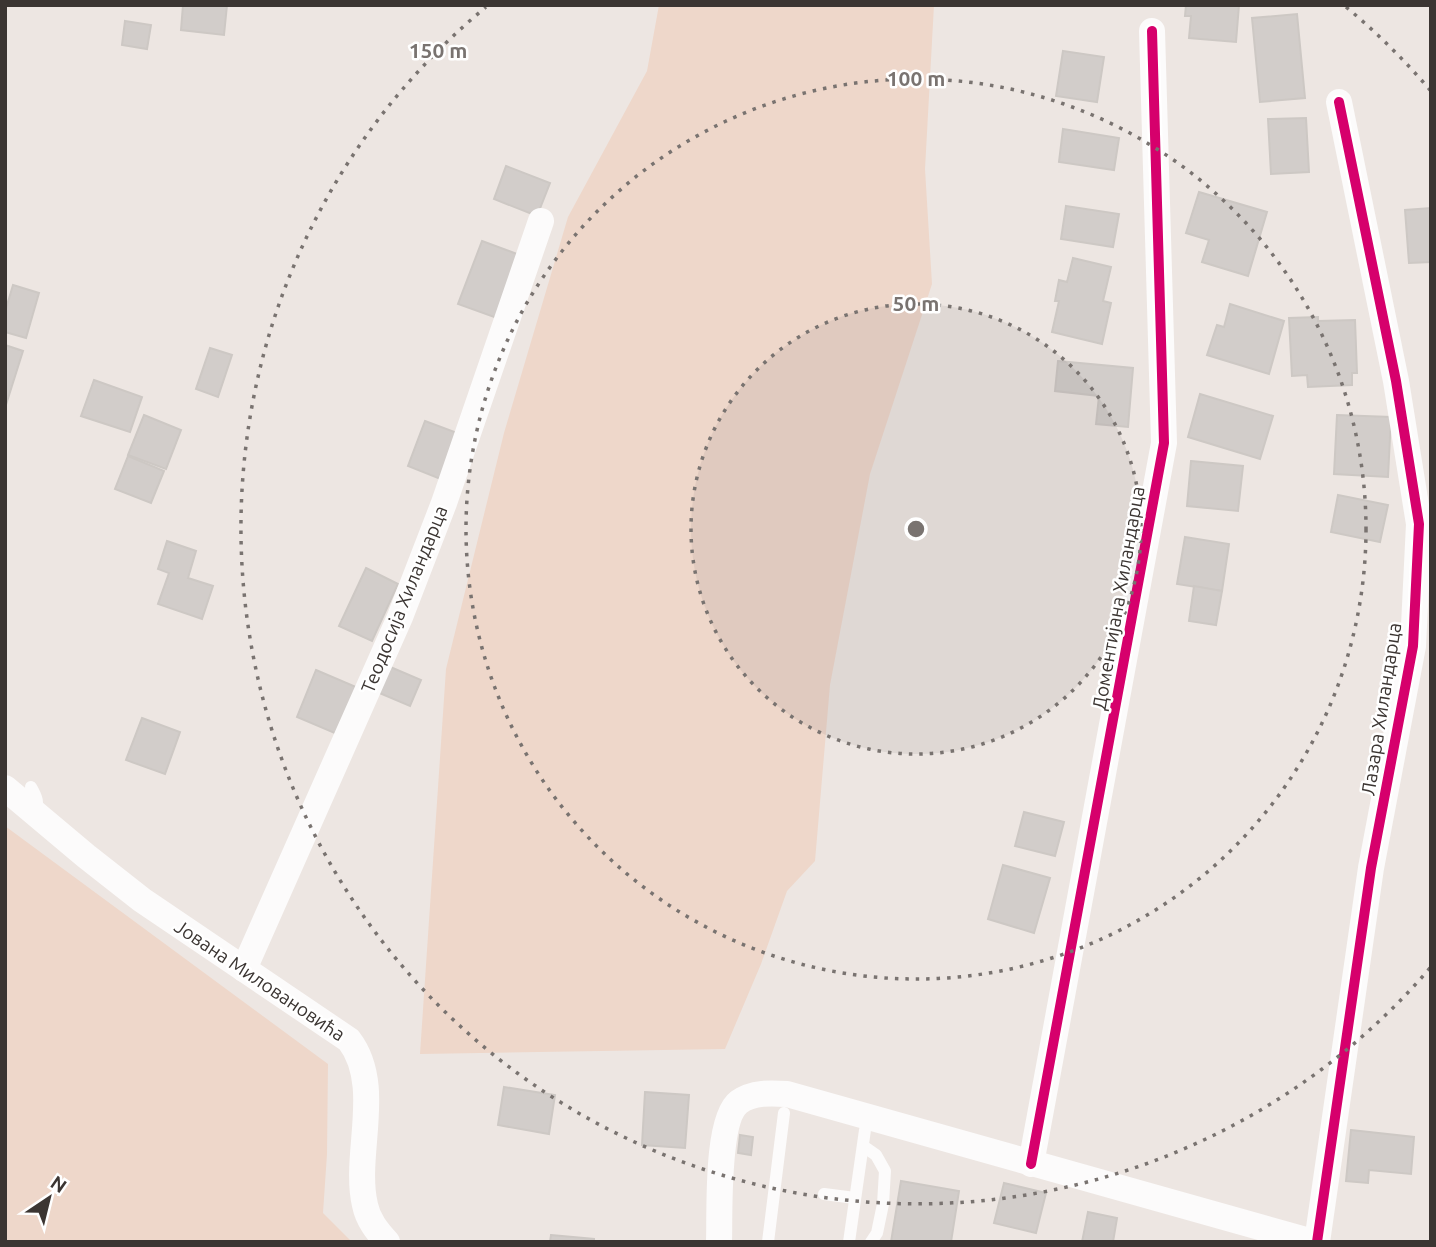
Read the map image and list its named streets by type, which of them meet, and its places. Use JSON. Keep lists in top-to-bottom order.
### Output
{
  "streets": {
    "street": [
      "Доментијана Хиландарца",
      "Теодосија Хиландарца",
      "Лазара Хиландарца",
      "Јована Миловановића"
    ]
  },
  "crossings": [
    ["Теодосија Хиландарца", "Јована Миловановића"]
  ],
  "north": "top right",
  "rings": ["150 m", "100 m", "50 m"]
}
